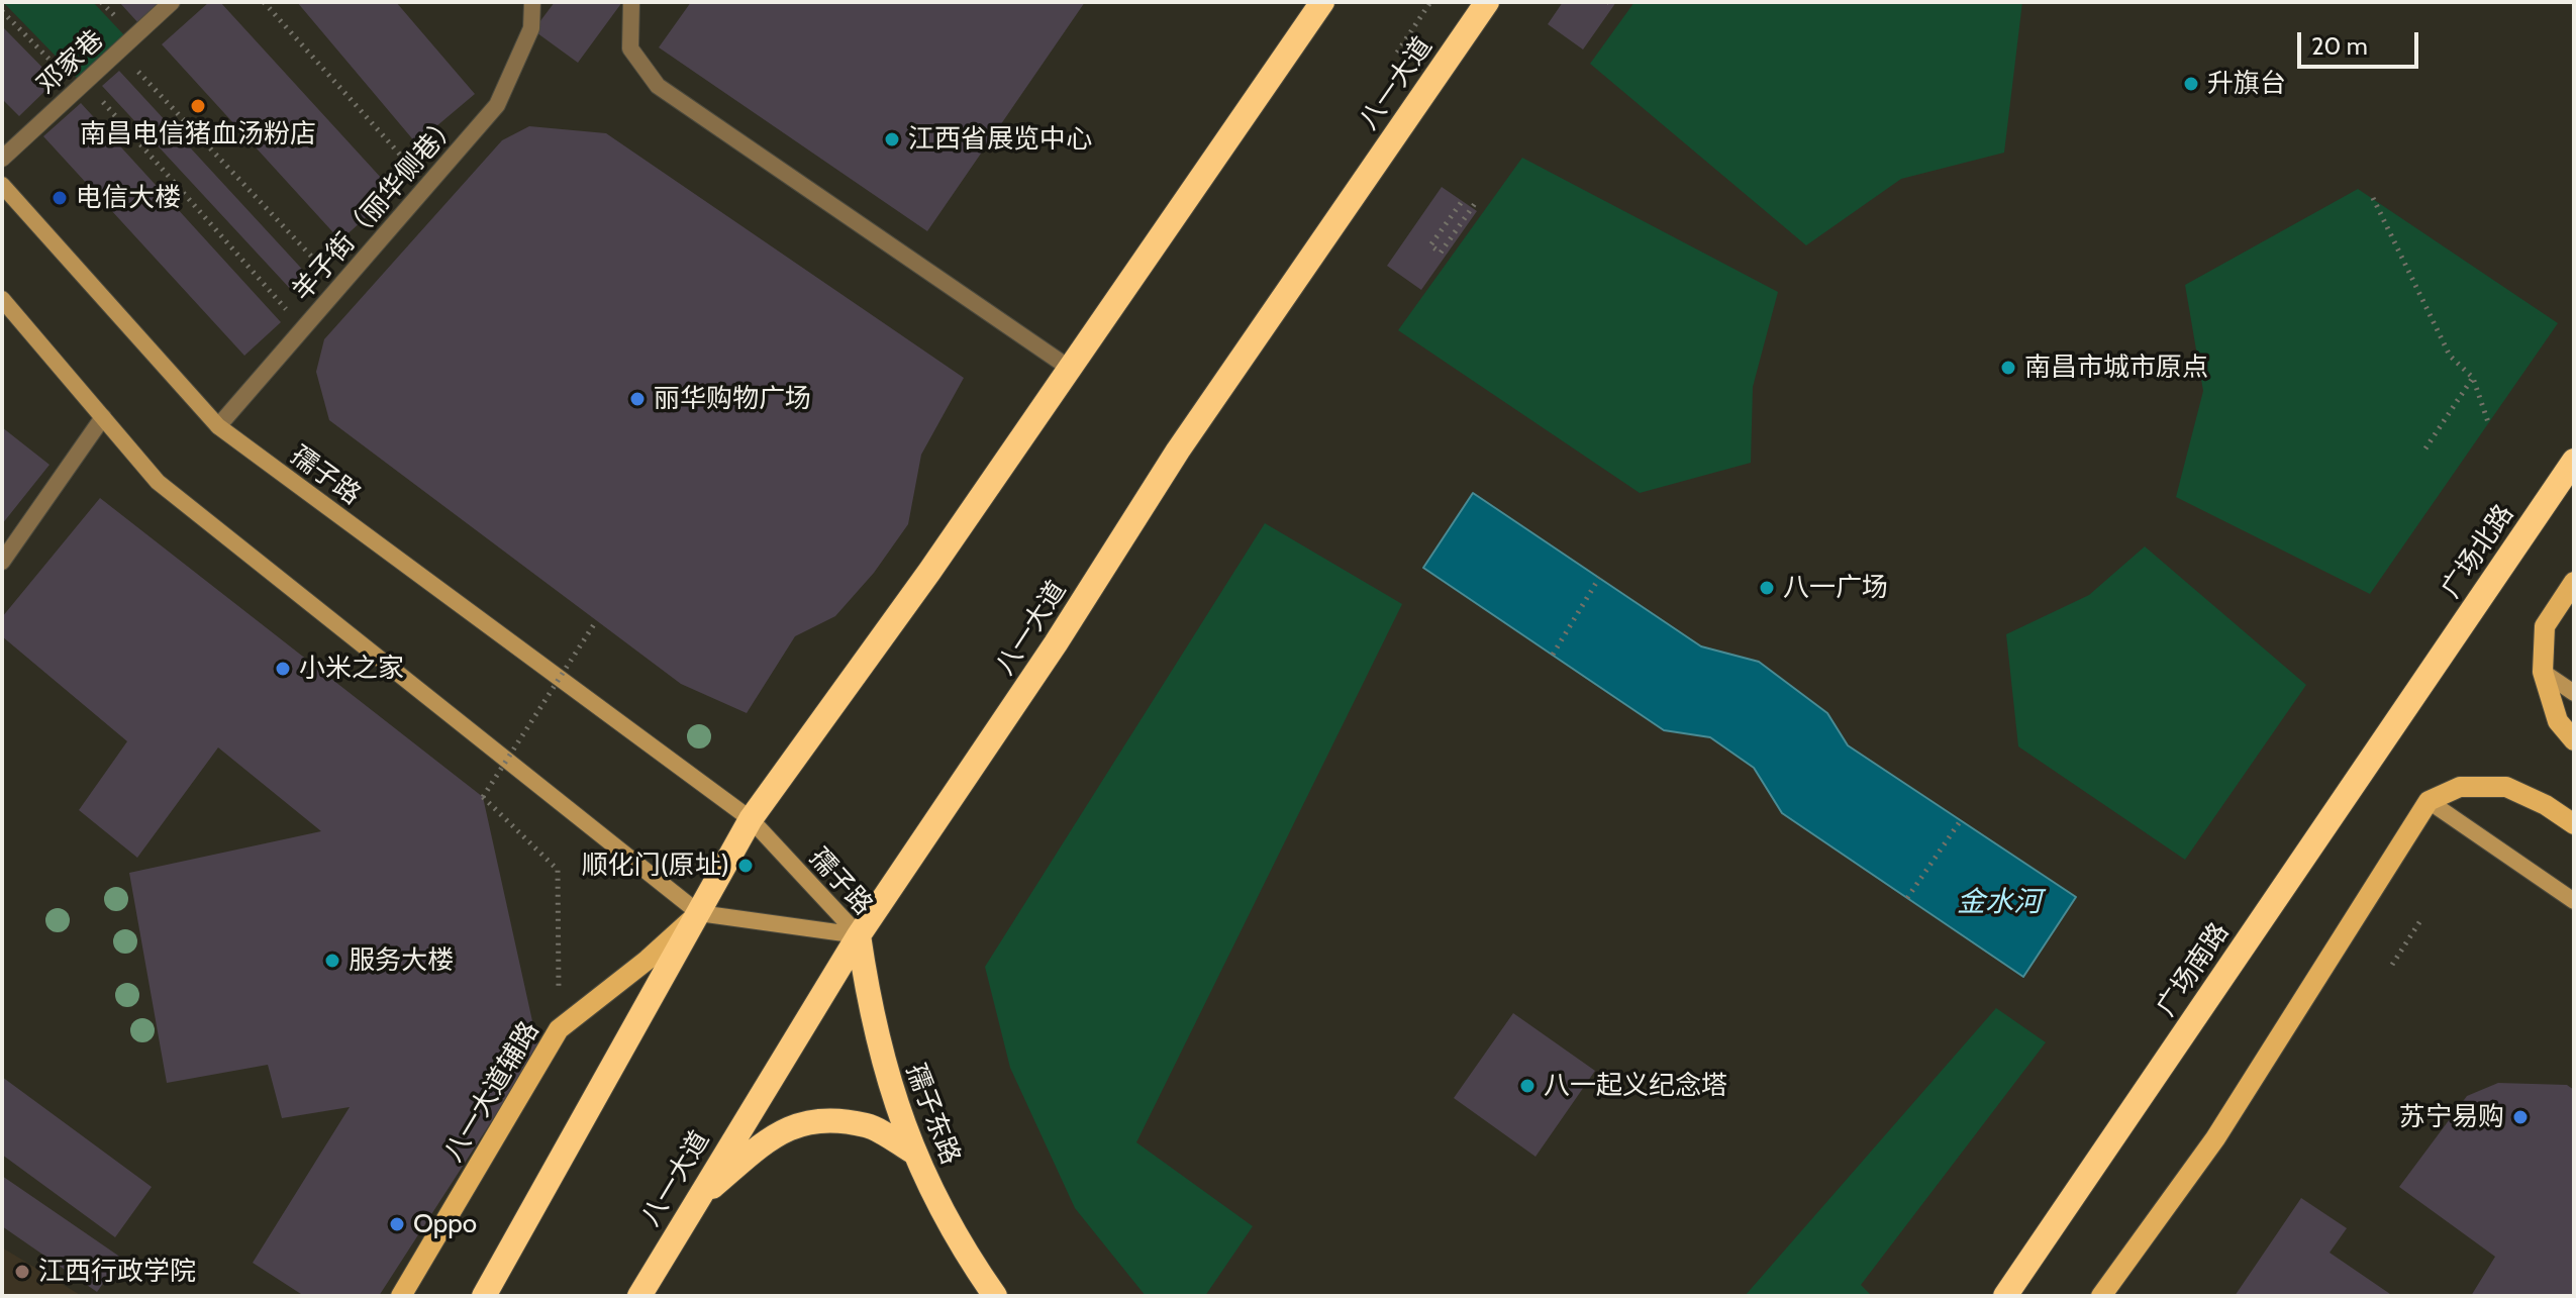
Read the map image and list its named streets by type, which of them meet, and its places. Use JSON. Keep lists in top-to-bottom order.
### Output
{
  "streets": {
    "highway": [
      "八一大道",
      "广场北路",
      "广场南路",
      "孺子东路"
    ],
    "main road": ["孺子路", "八一大道辅路"],
    "street": ["邓家巷", "羊子街（丽华侧巷）"]
  },
  "crossings": [
    ["八一大道", "孺子路"],
    ["八一大道", "孺子东路"],
    ["羊子街（丽华侧巷）", "孺子路"],
    ["孺子路", "八一大道辅路"],
    ["孺子路", "孺子东路"],
    ["广场北路", "广场南路"]
  ],
  "water": ["金水河"],
  "places": [
    "升旗台",
    "南昌电信猪血汤粉店",
    "江西省展览中心",
    "电信大楼",
    "南昌市城市原点",
    "丽华购物广场",
    "八一广场",
    "小米之家",
    "顺化门(原址)",
    "服务大楼",
    "八一起义纪念塔",
    "苏宁易购",
    "Oppo",
    "江西行政学院"
  ],
  "scale_bar": "20 m"
}
